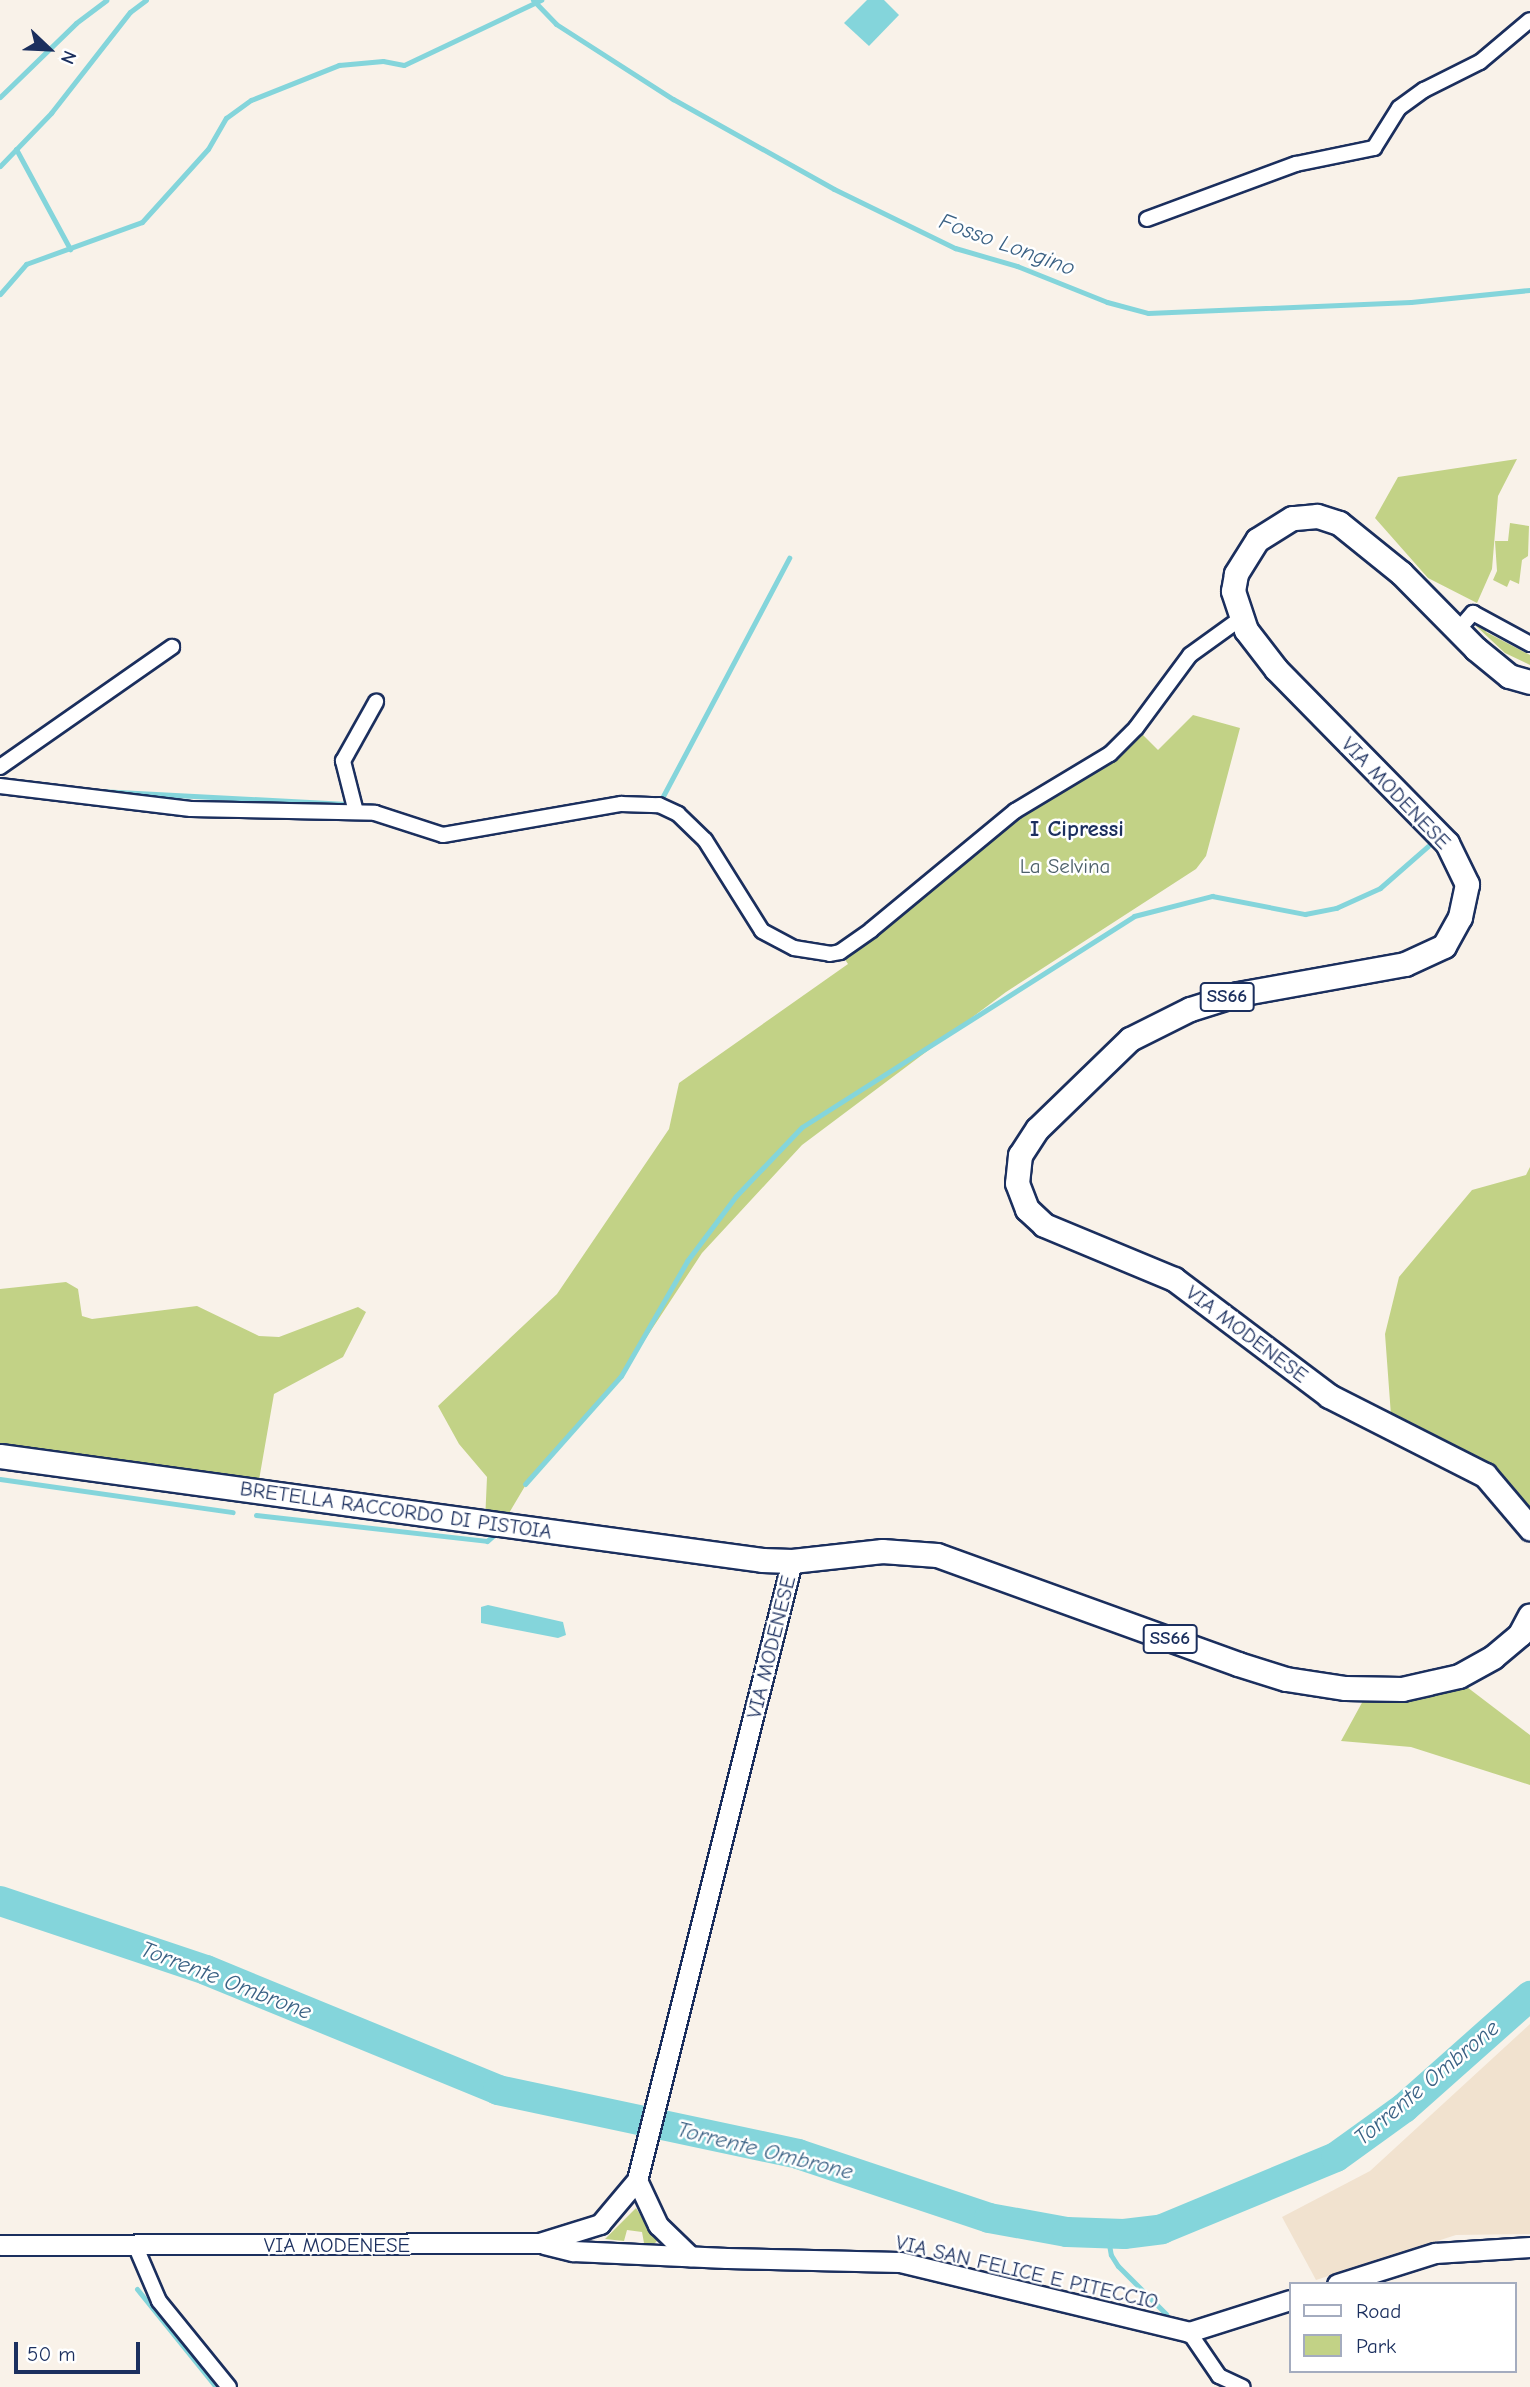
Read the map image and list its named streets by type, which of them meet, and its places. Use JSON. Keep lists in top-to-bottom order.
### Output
{
  "streets": {
    "main road": ["VIA MODENESE", "SS66", "BRETELLA RACCORDO DI PISTOIA"],
    "street": ["VIA SAN FELICE E PITECCIO"]
  },
  "crossings": [
    ["VIA MODENESE", "BRETELLA RACCORDO DI PISTOIA"],
    ["VIA MODENESE", "VIA SAN FELICE E PITECCIO"]
  ],
  "districts": ["I Cipressi"],
  "water": ["Fosso Longino", "Torrente Ombrone"],
  "parks": ["La Selvina"],
  "legend": ["Road", "Park"],
  "scale_bar": "50 m",
  "north": "bottom right"
}
